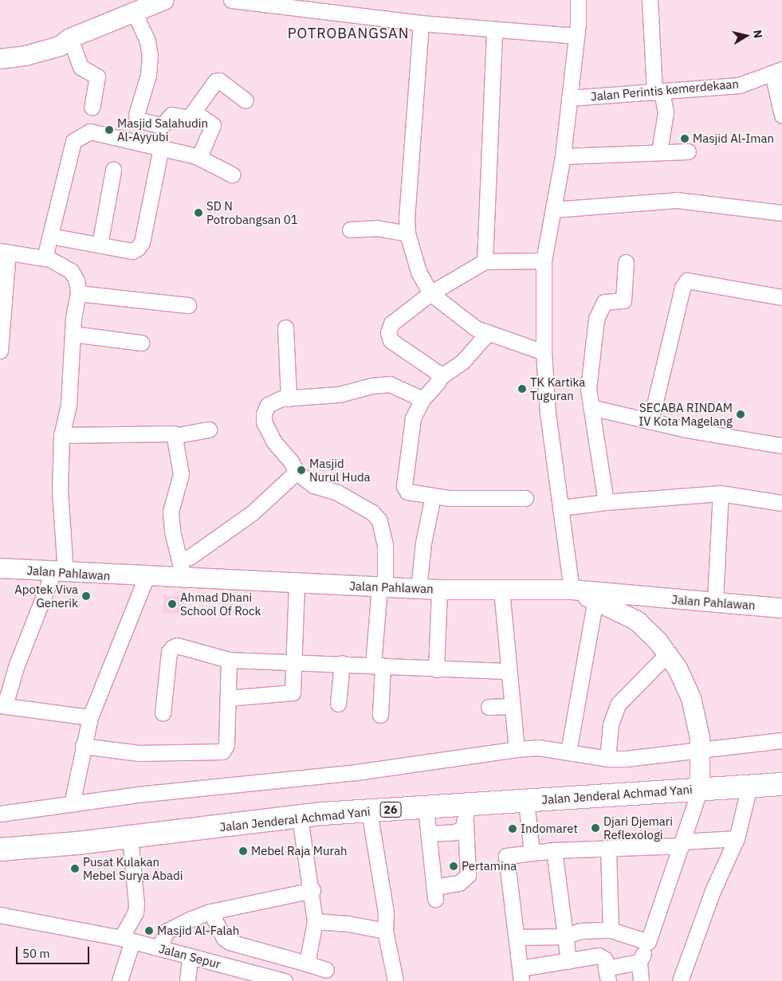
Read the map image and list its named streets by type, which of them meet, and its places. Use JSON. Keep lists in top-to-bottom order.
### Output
{
  "streets": {
    "highway": ["Jalan Jenderal Achmad Yani", "26"],
    "main road": ["Jalan Pahlawan"],
    "street": ["Jalan Perintis kemerdekaan", "Jalan Sepur"]
  },
  "districts": ["POTROBANGSAN"],
  "places": [
    "Masjid Salahudin Al-Ayyubi",
    "Masjid Al-Iman",
    "SD N Potrobangsan 01",
    "TK Kartika Tuguran",
    "SECABA RINDAM IV Kota Magelang",
    "Masjid Nurul Huda",
    "Apotek Viva Generik",
    "Ahmad Dhani School Of Rock",
    "Djari Djemari Reflexologi",
    "Indomaret",
    "Mebel Raja Murah",
    "Pertamina",
    "Pusat Kulakan Mebel Surya Abadi",
    "Masjid Al-Falah"
  ],
  "scale_bar": "50 m",
  "north": "right"
}
